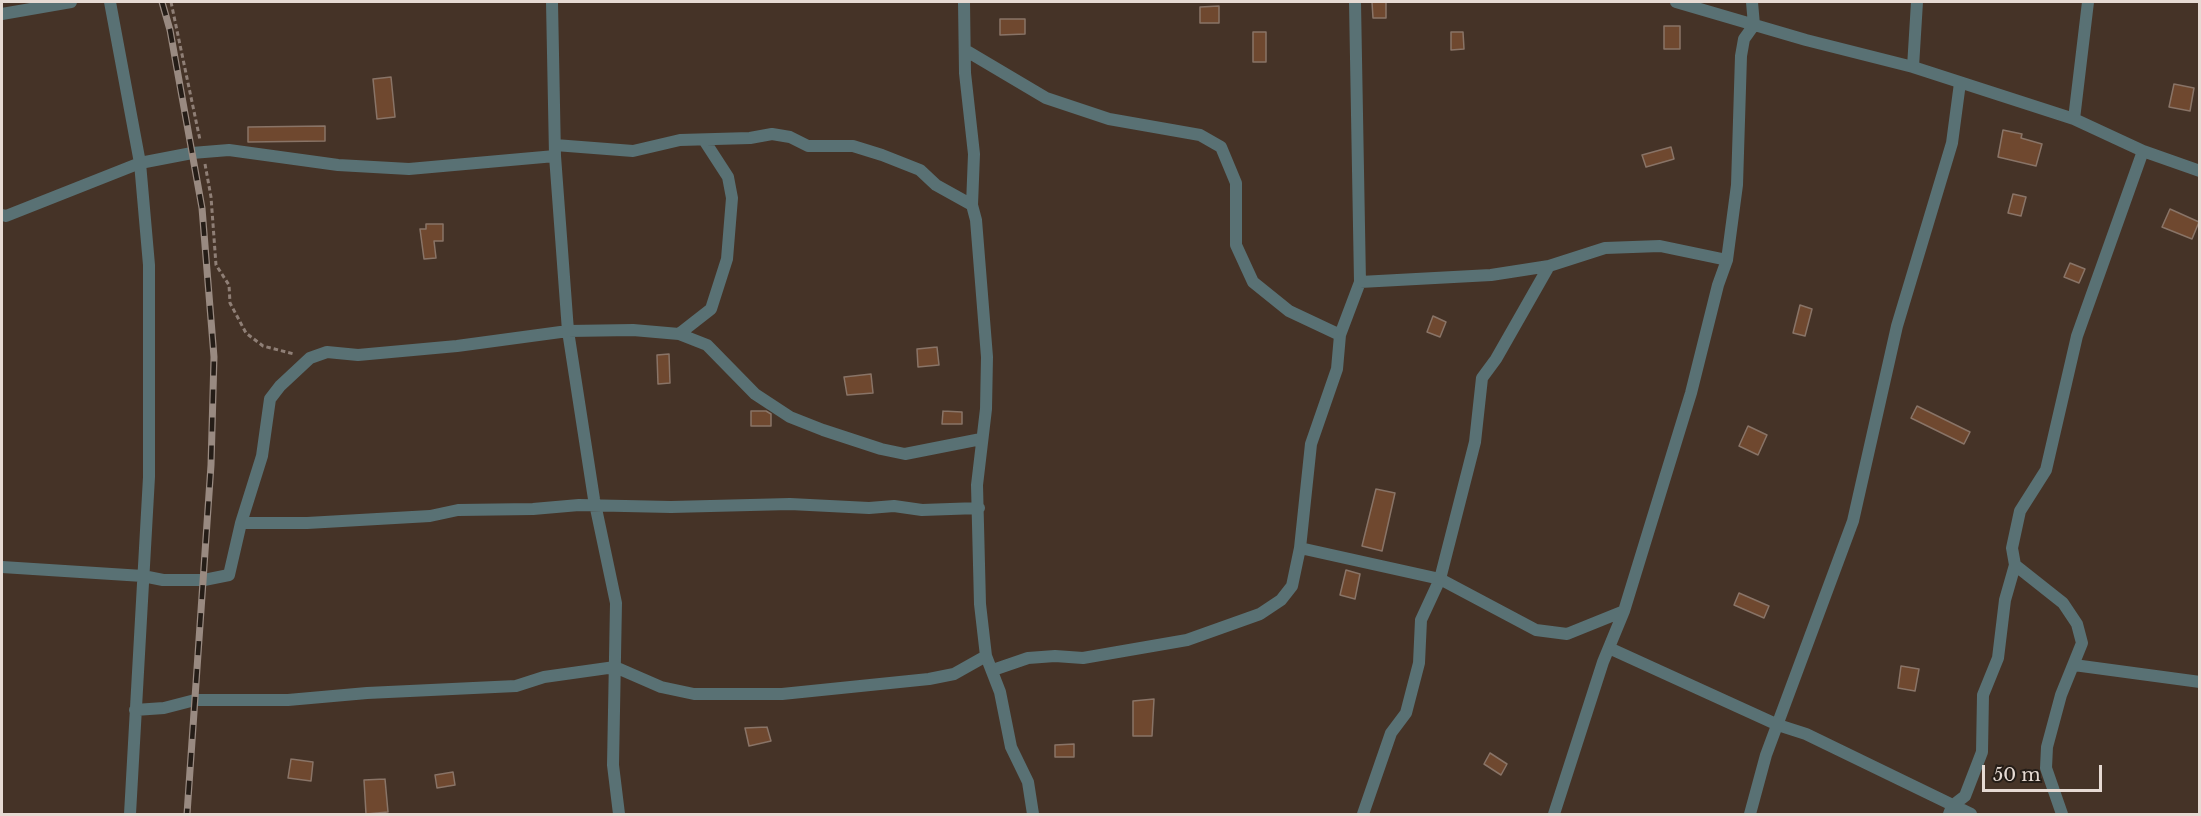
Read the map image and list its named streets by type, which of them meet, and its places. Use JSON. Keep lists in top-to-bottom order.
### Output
{
  "scale_bar": "50 m"
}
